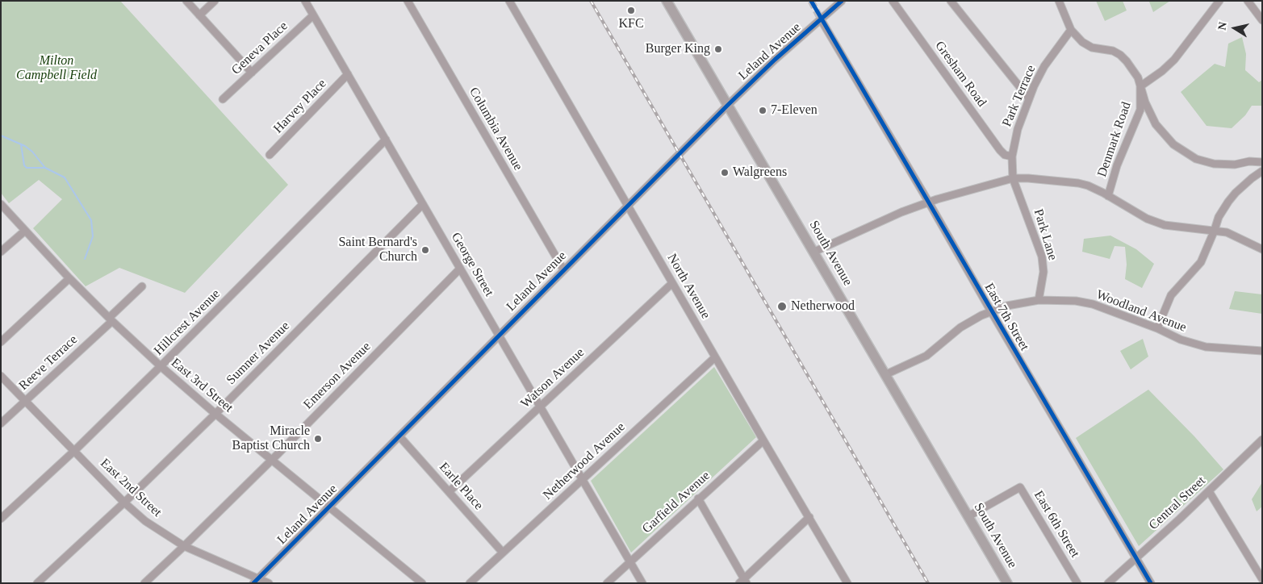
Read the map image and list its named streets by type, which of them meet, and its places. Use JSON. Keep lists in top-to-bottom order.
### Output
{
  "streets": {
    "main road": ["South Avenue"],
    "street": [
      "Geneva Place",
      "Leland Avenue",
      "Gresham Road",
      "Park Terrace",
      "Harvey Place",
      "Columbia Avenue",
      "Denmark Road",
      "Park Lane",
      "George Street",
      "North Avenue",
      "Woodland Avenue",
      "East 7th Street",
      "Hillcrest Avenue",
      "Sumner Avenue",
      "Reeve Terrace",
      "Emerson Avenue",
      "Watson Avenue",
      "East 3rd Street",
      "Netherwood Avenue",
      "Earle Place",
      "East 2nd Street",
      "Garfield Avenue",
      "Central Street",
      "East 6th Street"
    ]
  },
  "crossings": [
    ["Geneva Place", "George Street"],
    ["Leland Avenue", "Columbia Avenue"],
    ["Leland Avenue", "South Avenue"],
    ["Leland Avenue", "George Street"],
    ["Leland Avenue", "North Avenue"],
    ["Leland Avenue", "East 7th Street"],
    ["Leland Avenue", "East 3rd Street"],
    ["Leland Avenue", "Earle Place"],
    ["Leland Avenue", "East 2nd Street"],
    ["Gresham Road", "Park Terrace"],
    ["Park Terrace", "Park Lane"],
    ["Harvey Place", "George Street"],
    ["Park Lane", "Woodland Avenue"],
    ["South Avenue", "Woodland Avenue"],
    ["South Avenue", "East 6th Street"],
    ["George Street", "Hillcrest Avenue"],
    ["George Street", "Sumner Avenue"],
    ["George Street", "Emerson Avenue"],
    ["George Street", "Watson Avenue"],
    ["George Street", "Netherwood Avenue"],
    ["George Street", "Garfield Avenue"],
    ["North Avenue", "Watson Avenue"],
    ["North Avenue", "Netherwood Avenue"],
    ["North Avenue", "Garfield Avenue"],
    ["Woodland Avenue", "East 7th Street"],
    ["East 7th Street", "Central Street"],
    ["Hillcrest Avenue", "East 3rd Street"],
    ["Hillcrest Avenue", "East 2nd Street"],
    ["Sumner Avenue", "East 3rd Street"],
    ["Sumner Avenue", "East 2nd Street"],
    ["Reeve Terrace", "East 3rd Street"],
    ["Reeve Terrace", "East 2nd Street"],
    ["Emerson Avenue", "East 3rd Street"],
    ["Emerson Avenue", "East 2nd Street"],
    ["Watson Avenue", "Earle Place"],
    ["Netherwood Avenue", "Earle Place"]
  ],
  "parks": ["Milton Campbell Field"],
  "places": [
    "KFC",
    "Burger King",
    "7-Eleven",
    "Walgreens",
    "Saint Bernard's Church",
    "Netherwood",
    "Miracle Baptist Church"
  ],
  "north": "left"
}
